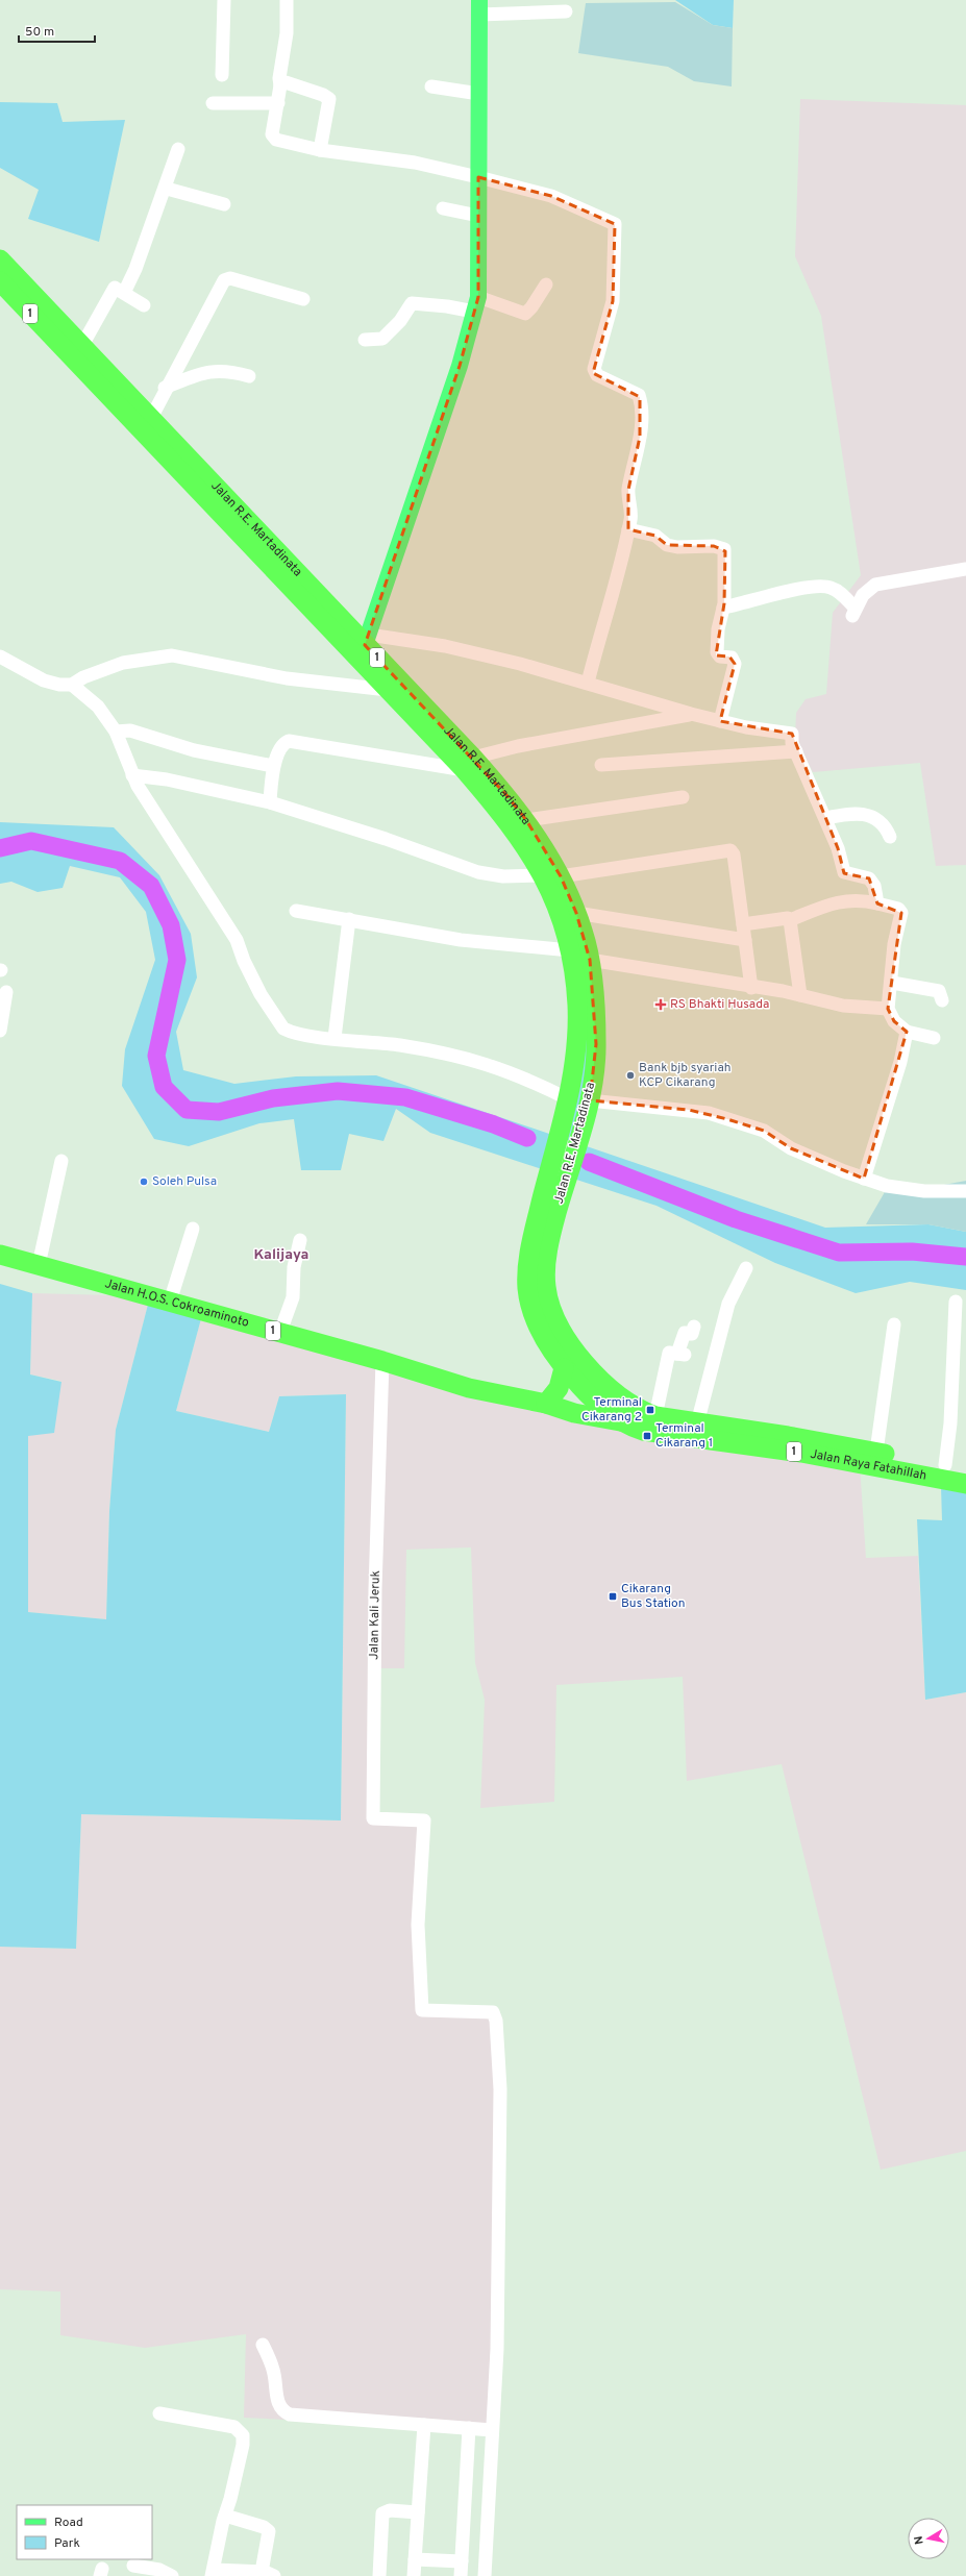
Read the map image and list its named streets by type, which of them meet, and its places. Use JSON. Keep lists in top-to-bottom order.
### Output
{
  "streets": {
    "highway": [
      "1",
      "Jalan R.E. Martadinata",
      "Jalan H.O.S. Cokroaminoto",
      "Jalan Raya Fatahillah"
    ],
    "street": ["Jalan Kali Jeruk"]
  },
  "crossings": [
    ["Jalan R.E. Martadinata", "Jalan H.O.S. Cokroaminoto"],
    ["Jalan R.E. Martadinata", "Jalan Raya Fatahillah"],
    ["Jalan H.O.S. Cokroaminoto", "Jalan Raya Fatahillah"],
    ["Jalan H.O.S. Cokroaminoto", "Jalan Kali Jeruk"]
  ],
  "districts": ["Kalijaya"],
  "places": {
    "health": ["RS Bhakti Husada"],
    "other": ["Bank bjb syariah KCP Cikarang", "Soleh Pulsa"],
    "transit": ["Terminal Cikarang 2", "Terminal Cikarang 1", "Cikarang Bus Station"]
  },
  "legend": ["Road", "Park"],
  "scale_bar": "50 m",
  "north": "left"
}
